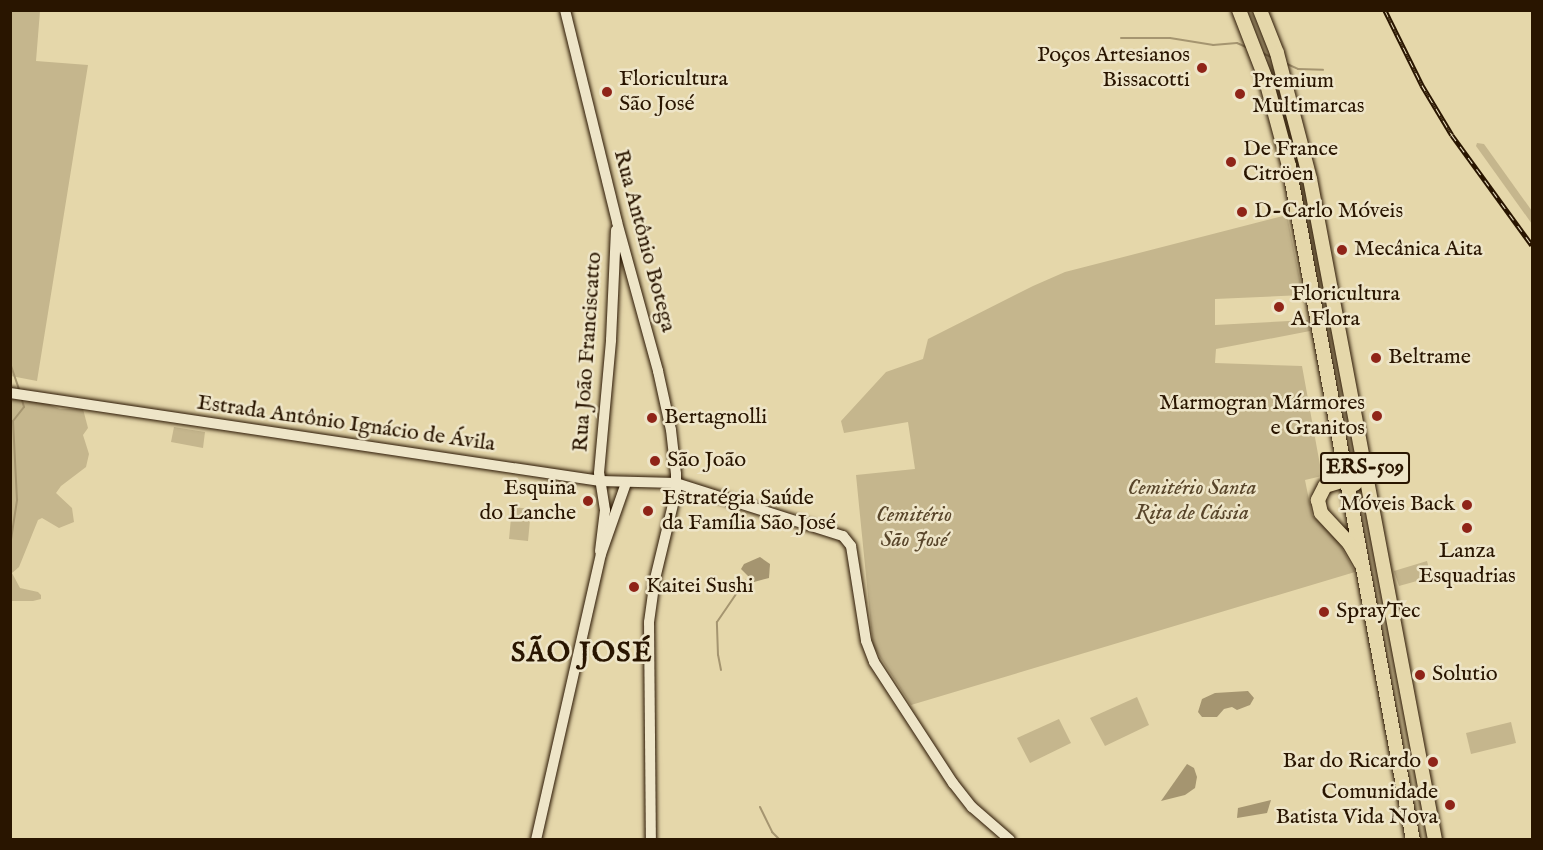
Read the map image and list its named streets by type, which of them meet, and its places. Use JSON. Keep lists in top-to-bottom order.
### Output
{
  "streets": {
    "highway": ["ERS-509"],
    "street": ["Rua Antônio Botega", "Rua João Franciscatto", "Estrada Antônio Ignácio de Ávila"]
  },
  "crossings": [
    ["Rua Antônio Botega", "Rua João Franciscatto"],
    ["Rua Antônio Botega", "Estrada Antônio Ignácio de Ávila"],
    ["Rua João Franciscatto", "Estrada Antônio Ignácio de Ávila"]
  ],
  "districts": ["SÃO JOSÉ"],
  "parks": ["Cemitério Santa Rita de Cássia", "Cemitério São José"],
  "places": [
    "Poços Artesianos Bissacotti",
    "Floricultura São José",
    "Premium Multimarcas",
    "De France Citröen",
    "D-Carlo Móveis",
    "Mecânica Aita",
    "Floricultura A Flora",
    "Beltrame",
    "Marmogran Mármores e Granitos",
    "Bertagnolli",
    "São João",
    "Esquina do Lanche",
    "Móveis Back",
    "Estratégia Saúde da Família São José",
    "Lanza Esquadrias",
    "Kaitei Sushi",
    "SprayTec",
    "Solutio",
    "Bar do Ricardo",
    "Comunidade Batista Vida Nova"
  ]
}
